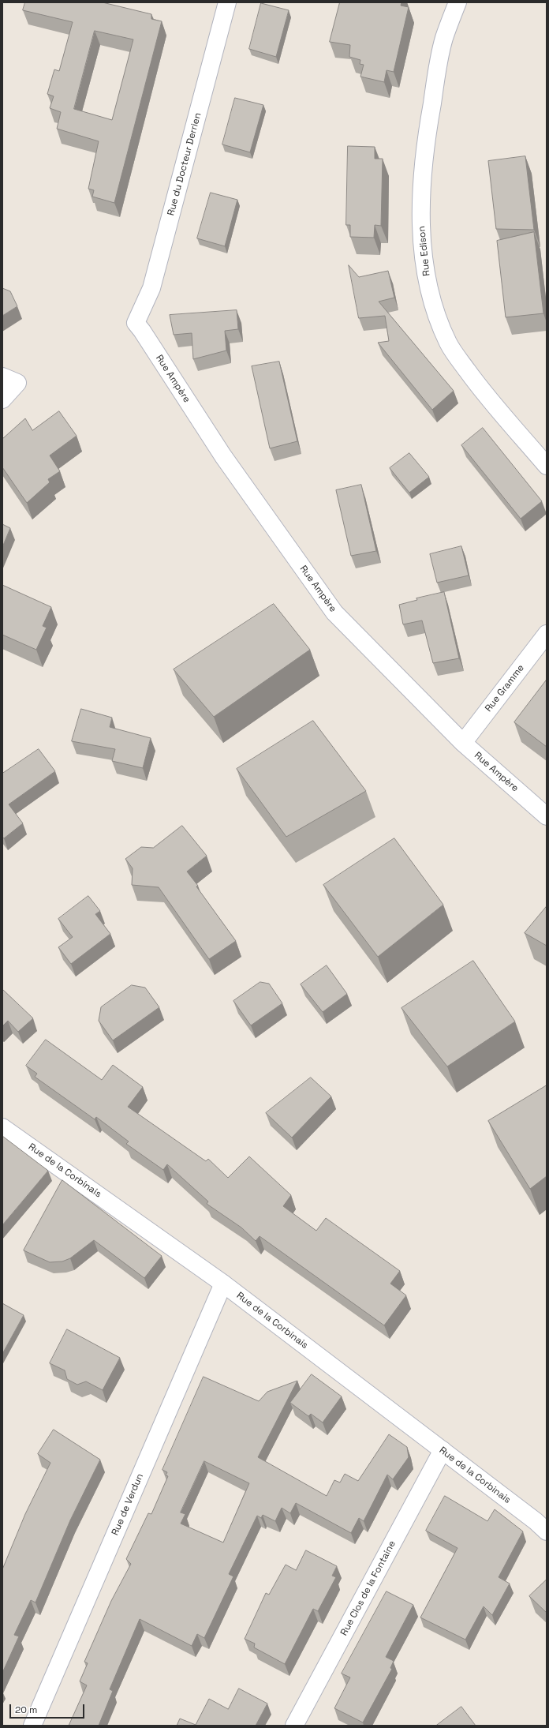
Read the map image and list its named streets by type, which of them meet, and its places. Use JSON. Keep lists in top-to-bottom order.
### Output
{
  "streets": {
    "street": [
      "Rue du Docteur Derrien",
      "Rue Edison",
      "Rue Ampère",
      "Rue Gramme",
      "Rue de la Corbinais",
      "Rue de Verdun",
      "Rue Clos de la Fontaine"
    ]
  },
  "crossings": [
    ["Rue du Docteur Derrien", "Rue Ampère"],
    ["Rue Ampère", "Rue Gramme"],
    ["Rue de la Corbinais", "Rue de Verdun"],
    ["Rue de la Corbinais", "Rue Clos de la Fontaine"]
  ],
  "scale_bar": "20 m"
}
